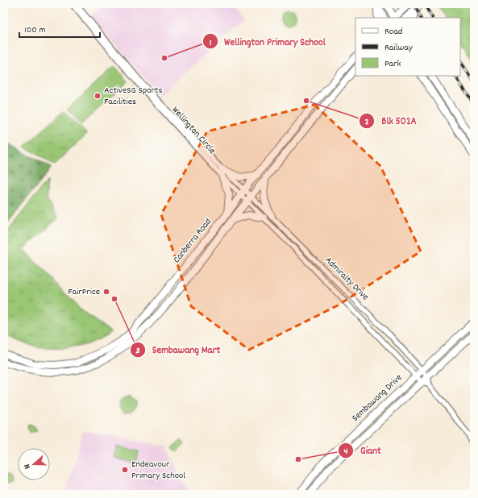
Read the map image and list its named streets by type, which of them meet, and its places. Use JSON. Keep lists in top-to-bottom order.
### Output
{
  "streets": {
    "main road": ["Canberra Road", "Sembawang Drive"],
    "street": ["Wellington Circle", "Admiralty Drive"]
  },
  "crossings": [
    ["Wellington Circle", "Canberra Road"],
    ["Wellington Circle", "Admiralty Drive"],
    ["Canberra Road", "Admiralty Drive"],
    ["Admiralty Drive", "Sembawang Drive"]
  ],
  "places": [
    "Wellington Primary School",
    "ActiveSG Sports Facilities",
    "Blk 502A",
    "FairPrice",
    "Sembawang Mart",
    "Giant",
    "Endeavour Primary School"
  ],
  "legend": ["Road", "Railway", "Park"],
  "scale_bar": "100 m",
  "north": "left"
}
